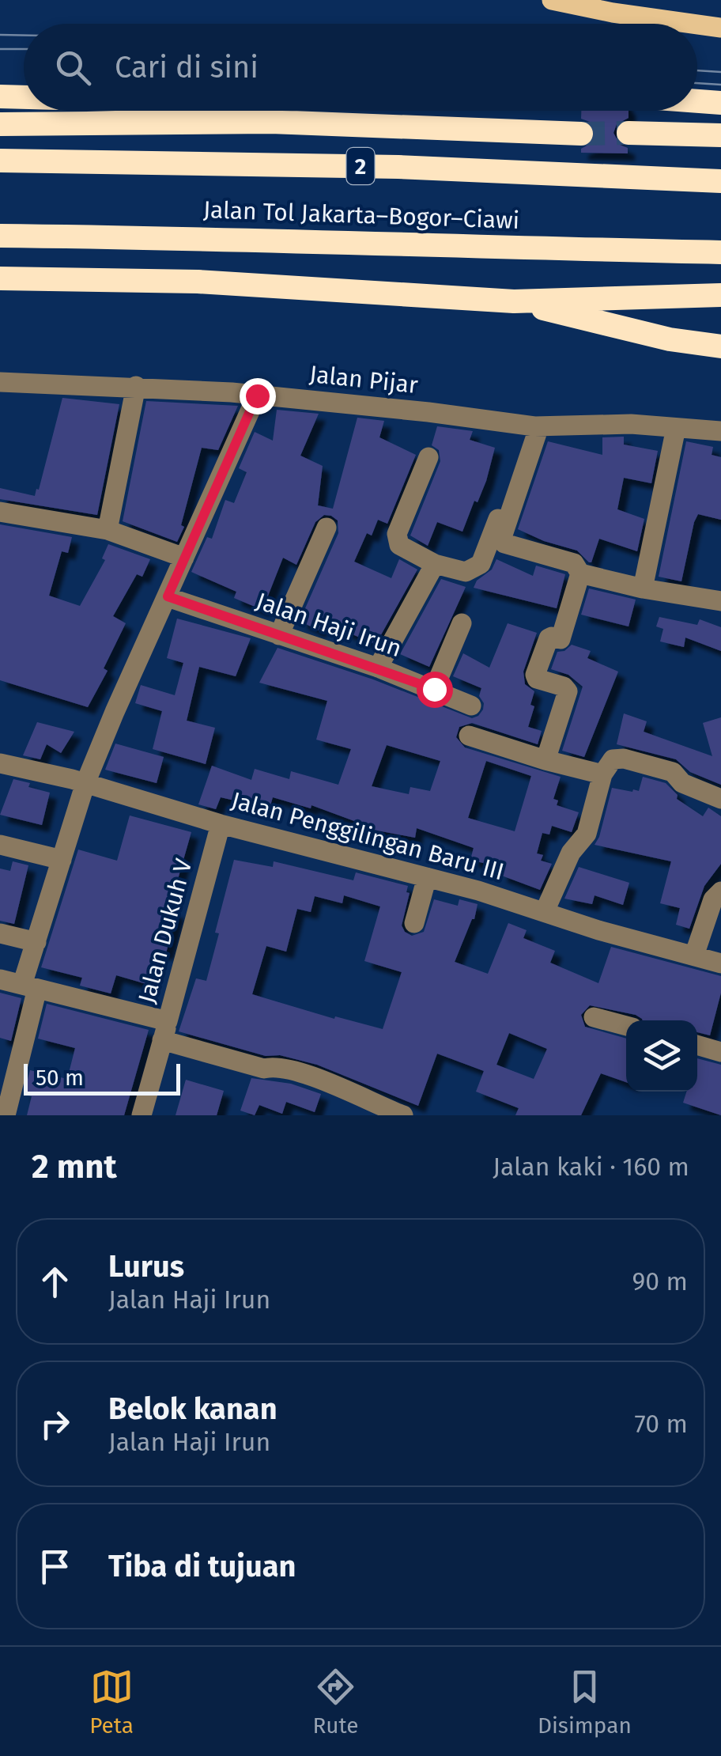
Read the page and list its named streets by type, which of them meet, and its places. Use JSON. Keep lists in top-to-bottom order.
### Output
{
  "streets": {
    "highway": ["2", "Jalan Tol Jakarta–Bogor–Ciawi"],
    "street": [
      "Jalan Pijar",
      "Jalan Haji Irun",
      "Jalan Penggilingan Baru III",
      "Jalan Dukuh V"
    ]
  },
  "crossings": [
    ["Jalan Penggilingan Baru III", "Jalan Dukuh V"]
  ],
  "scale_bar": "50 m",
  "page": {
    "search": "Cari di sini",
    "scale": "50 m",
    "heading": ["2 mnt", "Jalan kaki · 160 m"],
    "list": [
      ["Lurus", "Jalan Haji Irun", "90 m"],
      ["Belok kanan", "Jalan Haji Irun", "70 m"],
      "Tiba di tujuan"
    ],
    "nav": ["Peta", "Rute", "Disimpan"]
  }
}
